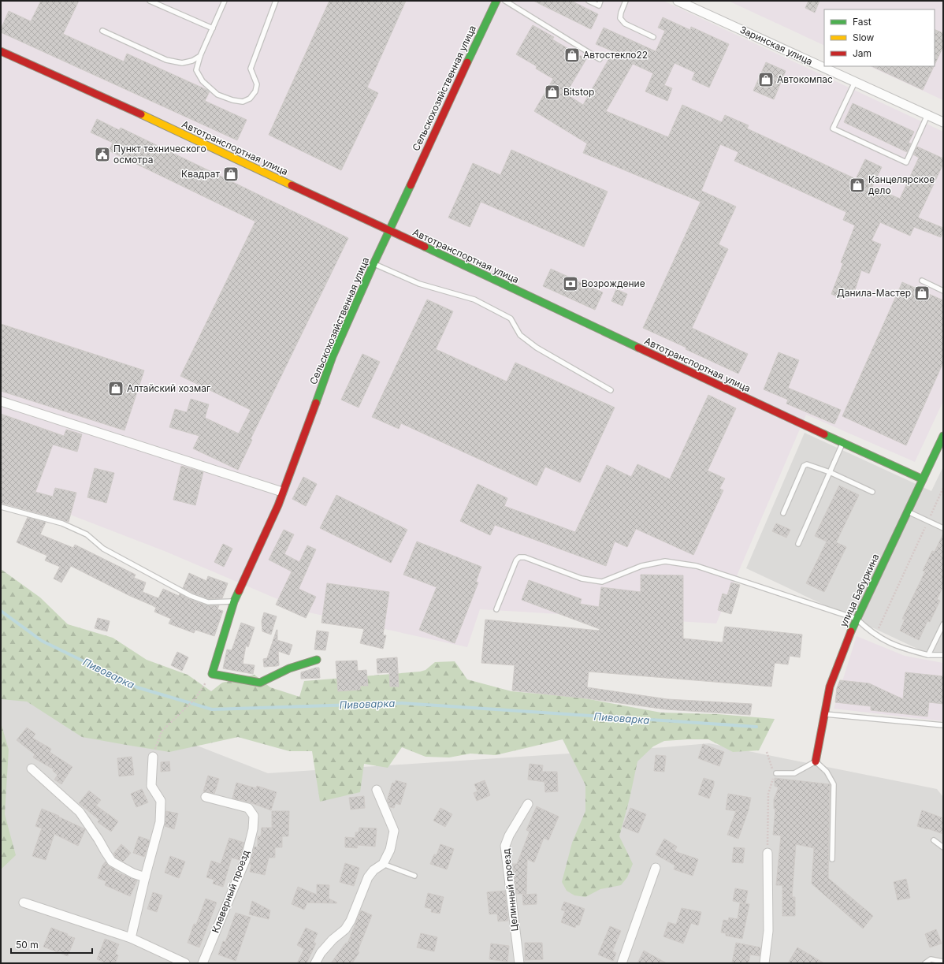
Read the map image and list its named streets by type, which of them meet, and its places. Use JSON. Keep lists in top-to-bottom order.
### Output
{
  "streets": {
    "street": [
      "Заринская улица",
      "Сельскохозяйственная улица",
      "Автотранспортная улица",
      "улица Бабуркина",
      "Целинный проезд",
      "Клеверный проезд"
    ]
  },
  "crossings": [
    ["Сельскохозяйственная улица", "Автотранспортная улица"],
    ["Автотранспортная улица", "улица Бабуркина"]
  ],
  "water": ["Пивоварка"],
  "places": {
    "shop": [
      "Автостекло22",
      "Автокомпас",
      "Bitstop",
      "Квадрат",
      "Канцелярское дело",
      "Данила-Мастер",
      "Алтайский хозмаг"
    ],
    "public building": ["Пункт технического осмотра"],
    "bank": ["Возрождение"]
  },
  "legend": ["Fast", "Slow", "Jam"],
  "scale_bar": "50 m"
}
